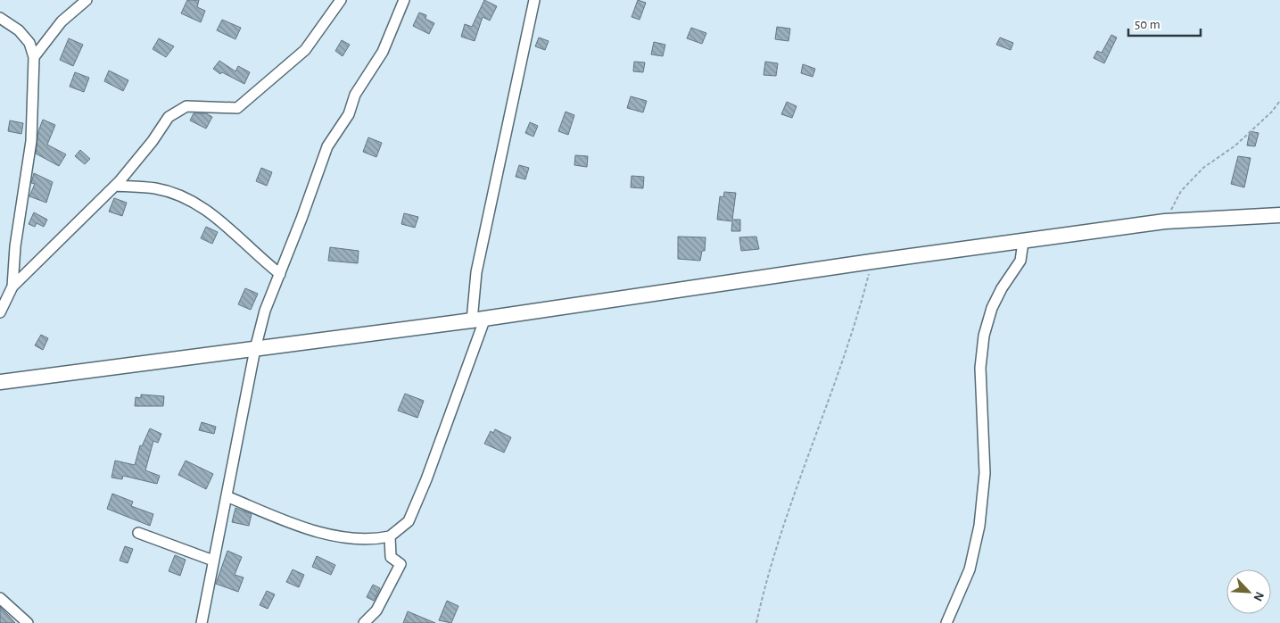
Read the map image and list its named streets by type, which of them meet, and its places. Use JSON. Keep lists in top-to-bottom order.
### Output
{
  "scale_bar": "50 m",
  "north": "bottom right"
}
